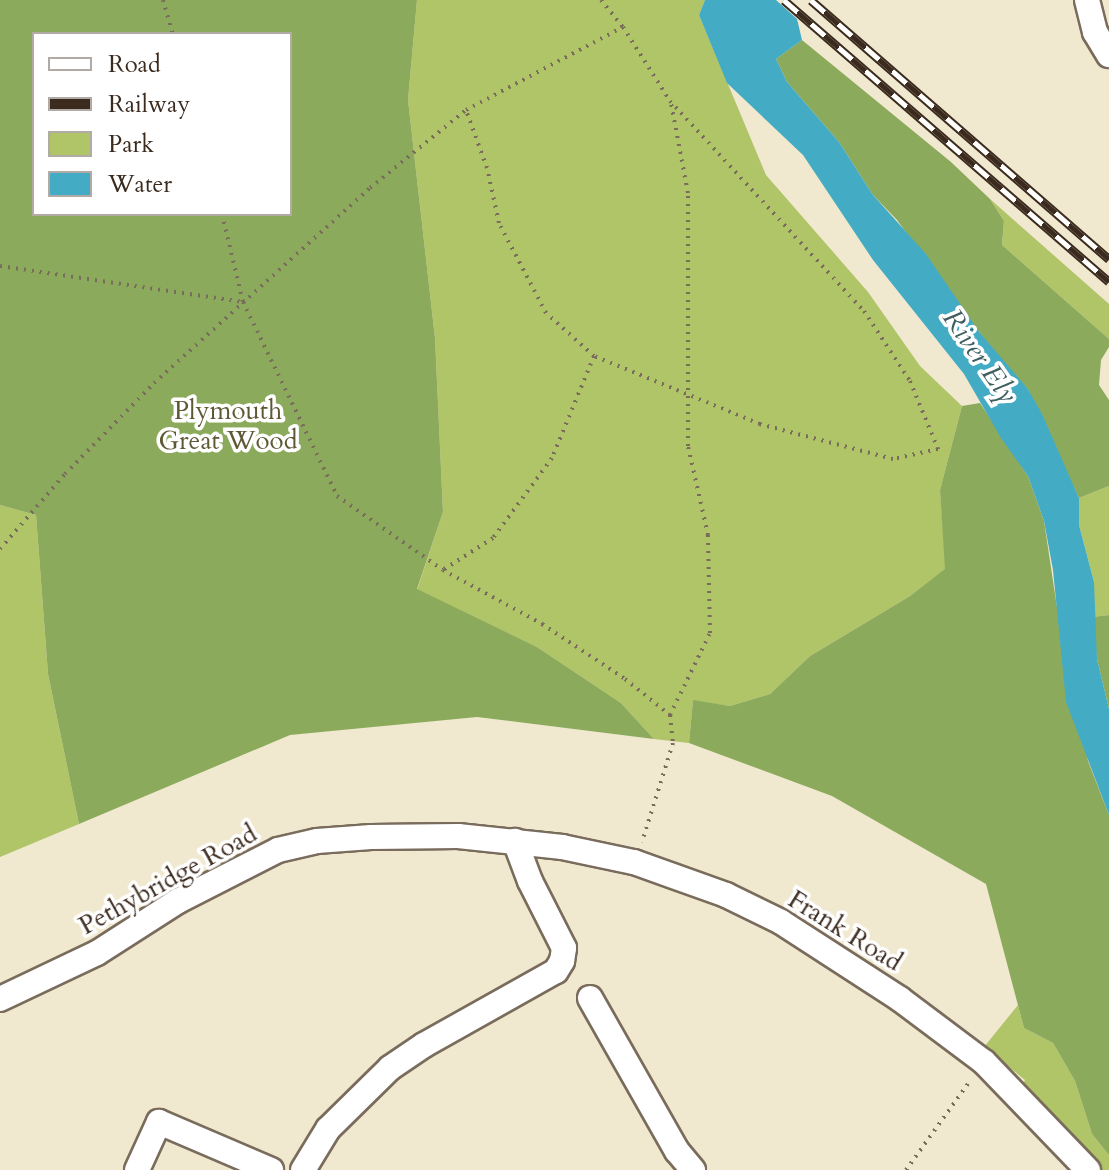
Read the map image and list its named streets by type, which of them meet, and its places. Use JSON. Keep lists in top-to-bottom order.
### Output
{
  "streets": {
    "street": ["Pethybridge Road", "Frank Road"]
  },
  "crossings": [
    ["Pethybridge Road", "Frank Road"]
  ],
  "water": ["River Ely"],
  "parks": ["Plymouth Great Wood"],
  "legend": [
    "Road",
    "Railway",
    "Park",
    "Water"
  ]
}
